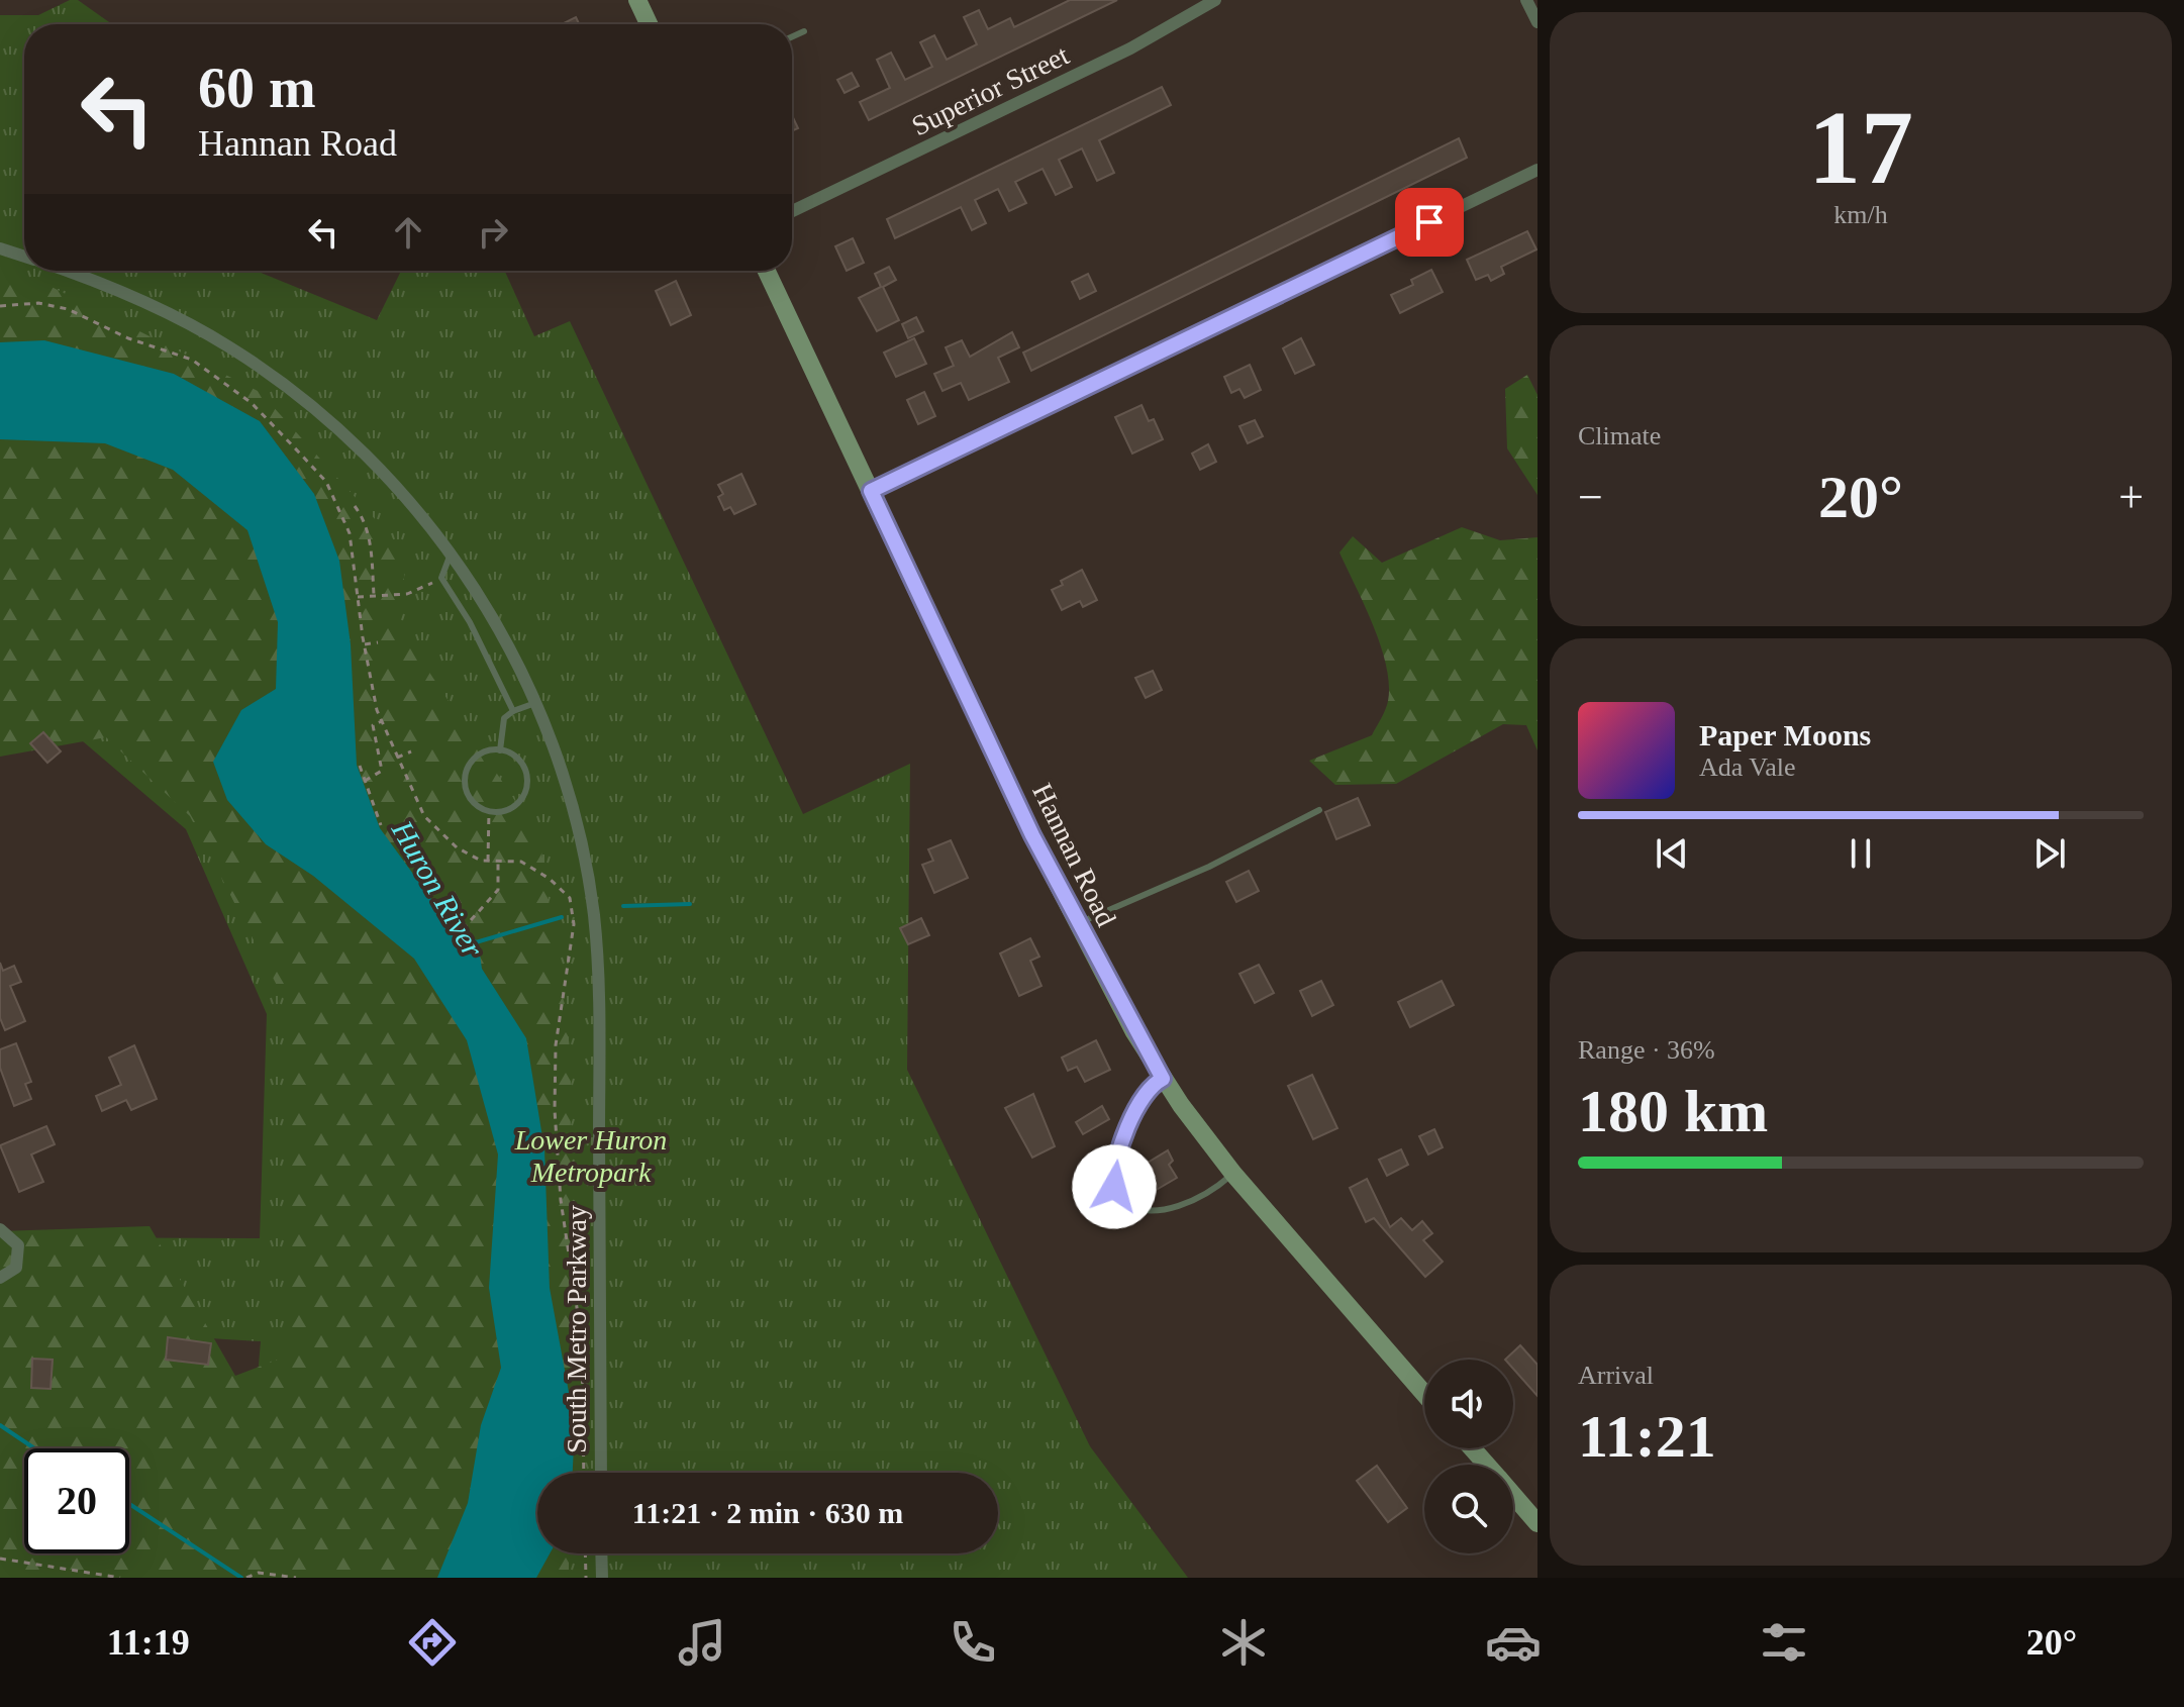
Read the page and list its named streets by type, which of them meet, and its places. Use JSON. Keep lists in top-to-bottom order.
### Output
{
  "streets": {
    "street": ["Superior Street", "Hannan Road", "South Metro Parkway"]
  },
  "water": ["Huron River"],
  "parks": ["Lower Huron Metropark"],
  "page": {
    "tile": [
      ["17", "km/h"],
      "Climate",
      ["Range · 36%", "180 km"],
      ["Arrival", "11:21"]
    ],
    "turn": ["60 m", "Hannan Road"],
    "heat": ["−", "20°", "+"],
    "song": ["Paper Moons", "Ada Vale"],
    "limit": "20",
    "trip": "11:21 · 2 min · 630 m",
    "tabs": ["11:19", "20°"]
  }
}
